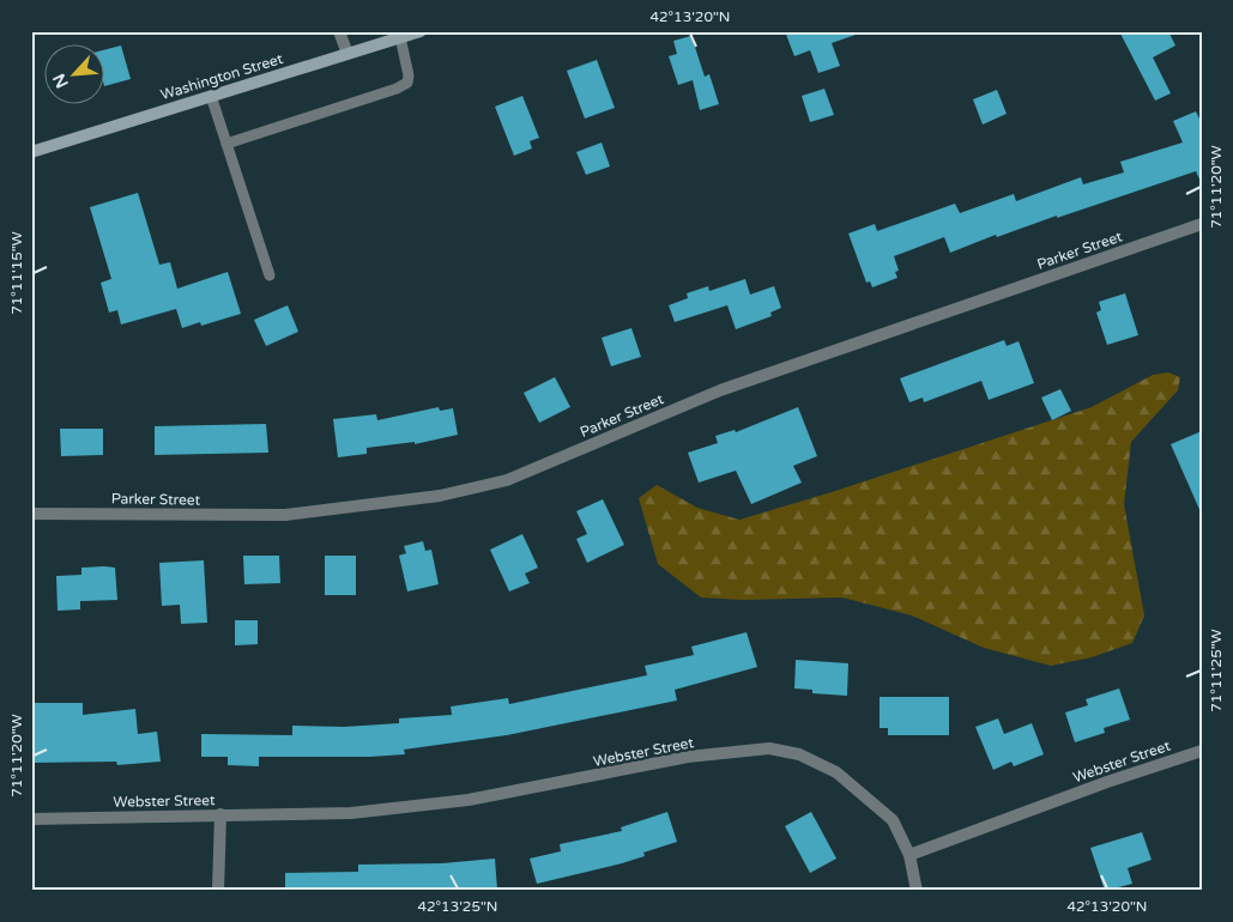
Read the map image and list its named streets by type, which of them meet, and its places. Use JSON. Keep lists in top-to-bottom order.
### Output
{
  "streets": {
    "main road": ["Washington Street"],
    "street": ["Parker Street", "Webster Street"]
  },
  "north": "bottom left",
  "coordinates": [
    "42°13'20\"N",
    "71°11'20\"W",
    "71°11'15\"W",
    "71°11'25\"W",
    "42°13'25\"N"
  ]
}
